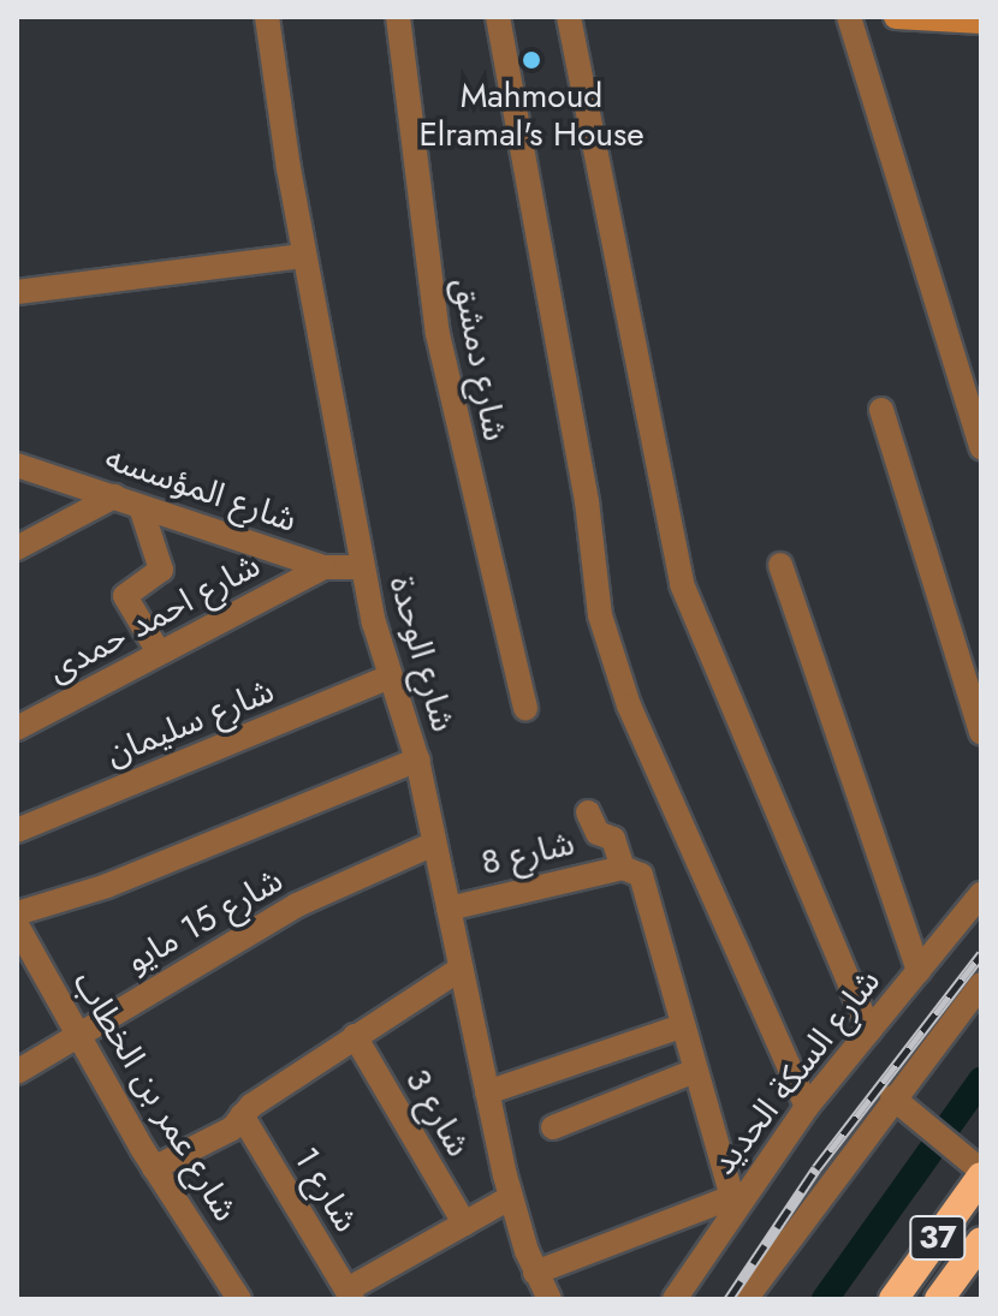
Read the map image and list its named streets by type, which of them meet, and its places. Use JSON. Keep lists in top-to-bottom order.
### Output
{
  "streets": {
    "highway": ["37"],
    "street": [
      "شارع دمشق",
      "شارع المؤسسه",
      "شارع احمد حمدى",
      "شارع الوحدة",
      "شارع سليمان",
      "شارع 8",
      "شارع 15 مايو",
      "شارع السكة الحديد",
      "شارع عمر بن الخطاب",
      "شارع 3",
      "شارع 1"
    ]
  },
  "crossings": [
    ["شارع المؤسسه", "شارع احمد حمدى"],
    ["شارع المؤسسه", "شارع الوحدة"],
    ["شارع الوحدة", "شارع سليمان"],
    ["شارع الوحدة", "شارع 8"],
    ["شارع الوحدة", "شارع 15 مايو"],
    ["شارع 15 مايو", "شارع عمر بن الخطاب"]
  ],
  "places": ["Mahmoud Elramal's House"]
}
